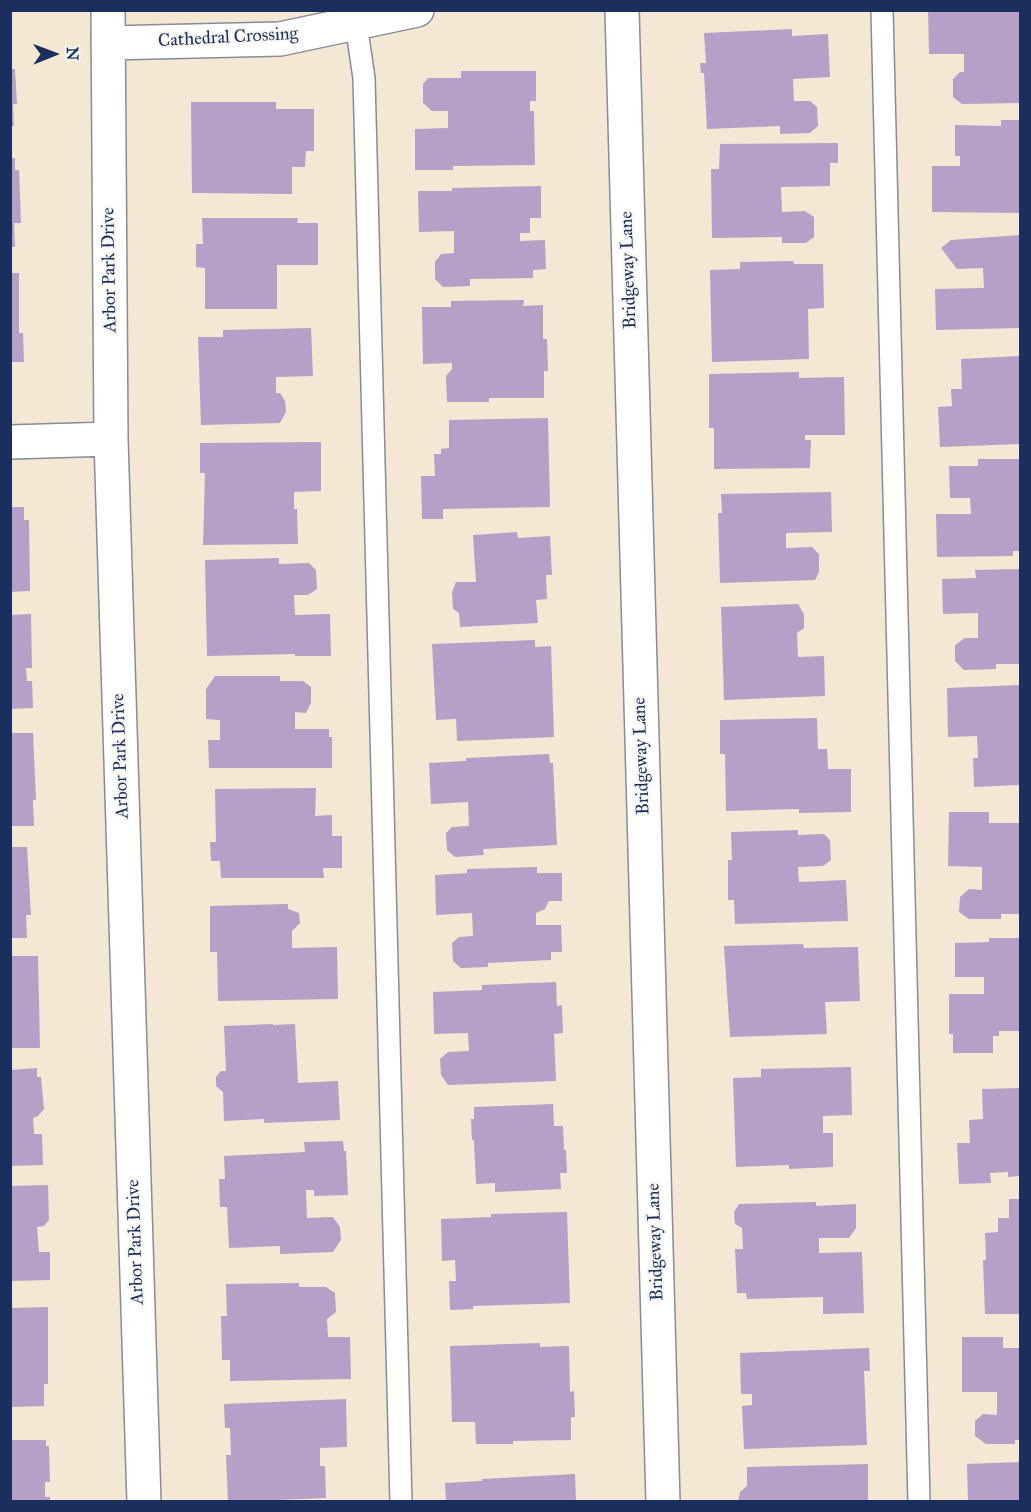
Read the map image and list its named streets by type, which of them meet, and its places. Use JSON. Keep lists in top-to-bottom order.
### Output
{
  "streets": {
    "street": ["Cathedral Crossing", "Arbor Park Drive", "Bridgeway Lane"]
  },
  "crossings": [
    ["Cathedral Crossing", "Arbor Park Drive"]
  ],
  "north": "right"
}
